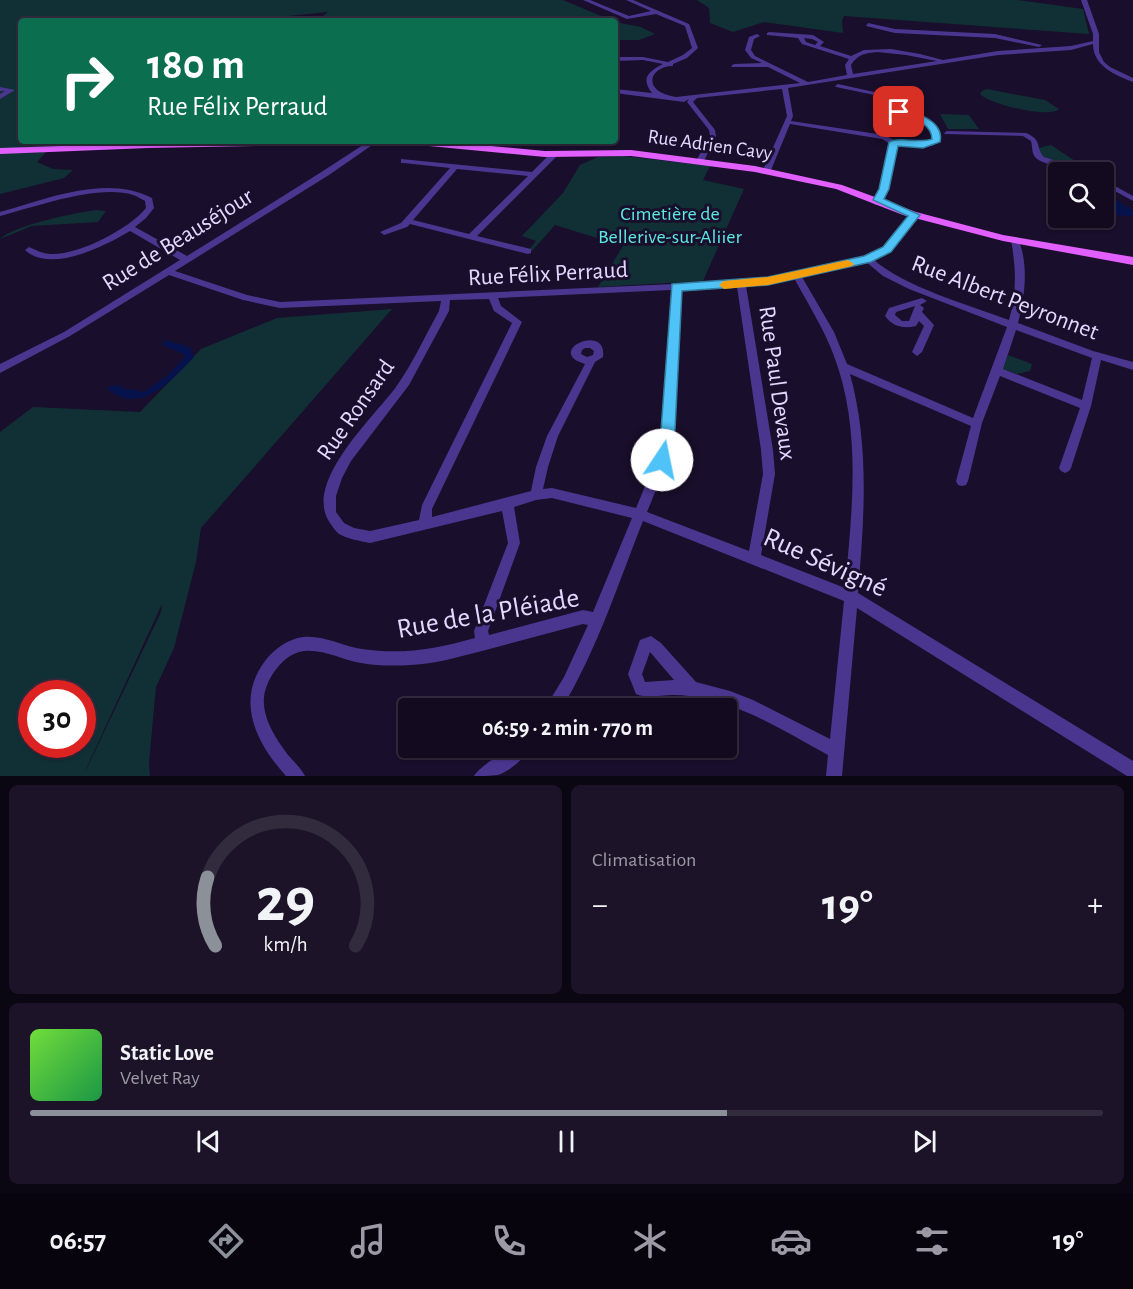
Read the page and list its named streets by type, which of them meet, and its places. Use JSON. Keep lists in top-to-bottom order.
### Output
{
  "streets": {
    "main road": ["Rue Adrien Cavy"],
    "street": [
      "Rue de Beauséjour",
      "Rue Félix Perraud",
      "Rue Albert Peyronnet",
      "Rue Paul Devaux",
      "Rue Ronsard",
      "Rue Sévigné",
      "Rue de la Pléiade"
    ]
  },
  "crossings": [
    ["Rue Adrien Cavy", "Rue Félix Perraud"],
    ["Rue de Beauséjour", "Rue Félix Perraud"],
    ["Rue Félix Perraud", "Rue Albert Peyronnet"],
    ["Rue Félix Perraud", "Rue Paul Devaux"],
    ["Rue Félix Perraud", "Rue Ronsard"],
    ["Rue Félix Perraud", "Rue de la Pléiade"],
    ["Rue Paul Devaux", "Rue Sévigné"],
    ["Rue Ronsard", "Rue Sévigné"],
    ["Rue Sévigné", "Rue de la Pléiade"]
  ],
  "parks": ["Cimetière de Bellerive-sur-Aliier"],
  "page": {
    "turn": ["180 m", "Rue Félix Perraud"],
    "limit": "30",
    "trip": "06:59 · 2 min · 770 m",
    "tile": "Climatisation",
    "heat": ["−", "19°", "+"],
    "song": ["Static Love", "Velvet Ray"],
    "tabs": ["06:57", "19°"],
    "gauge": ["29", "km/h"]
  }
}
